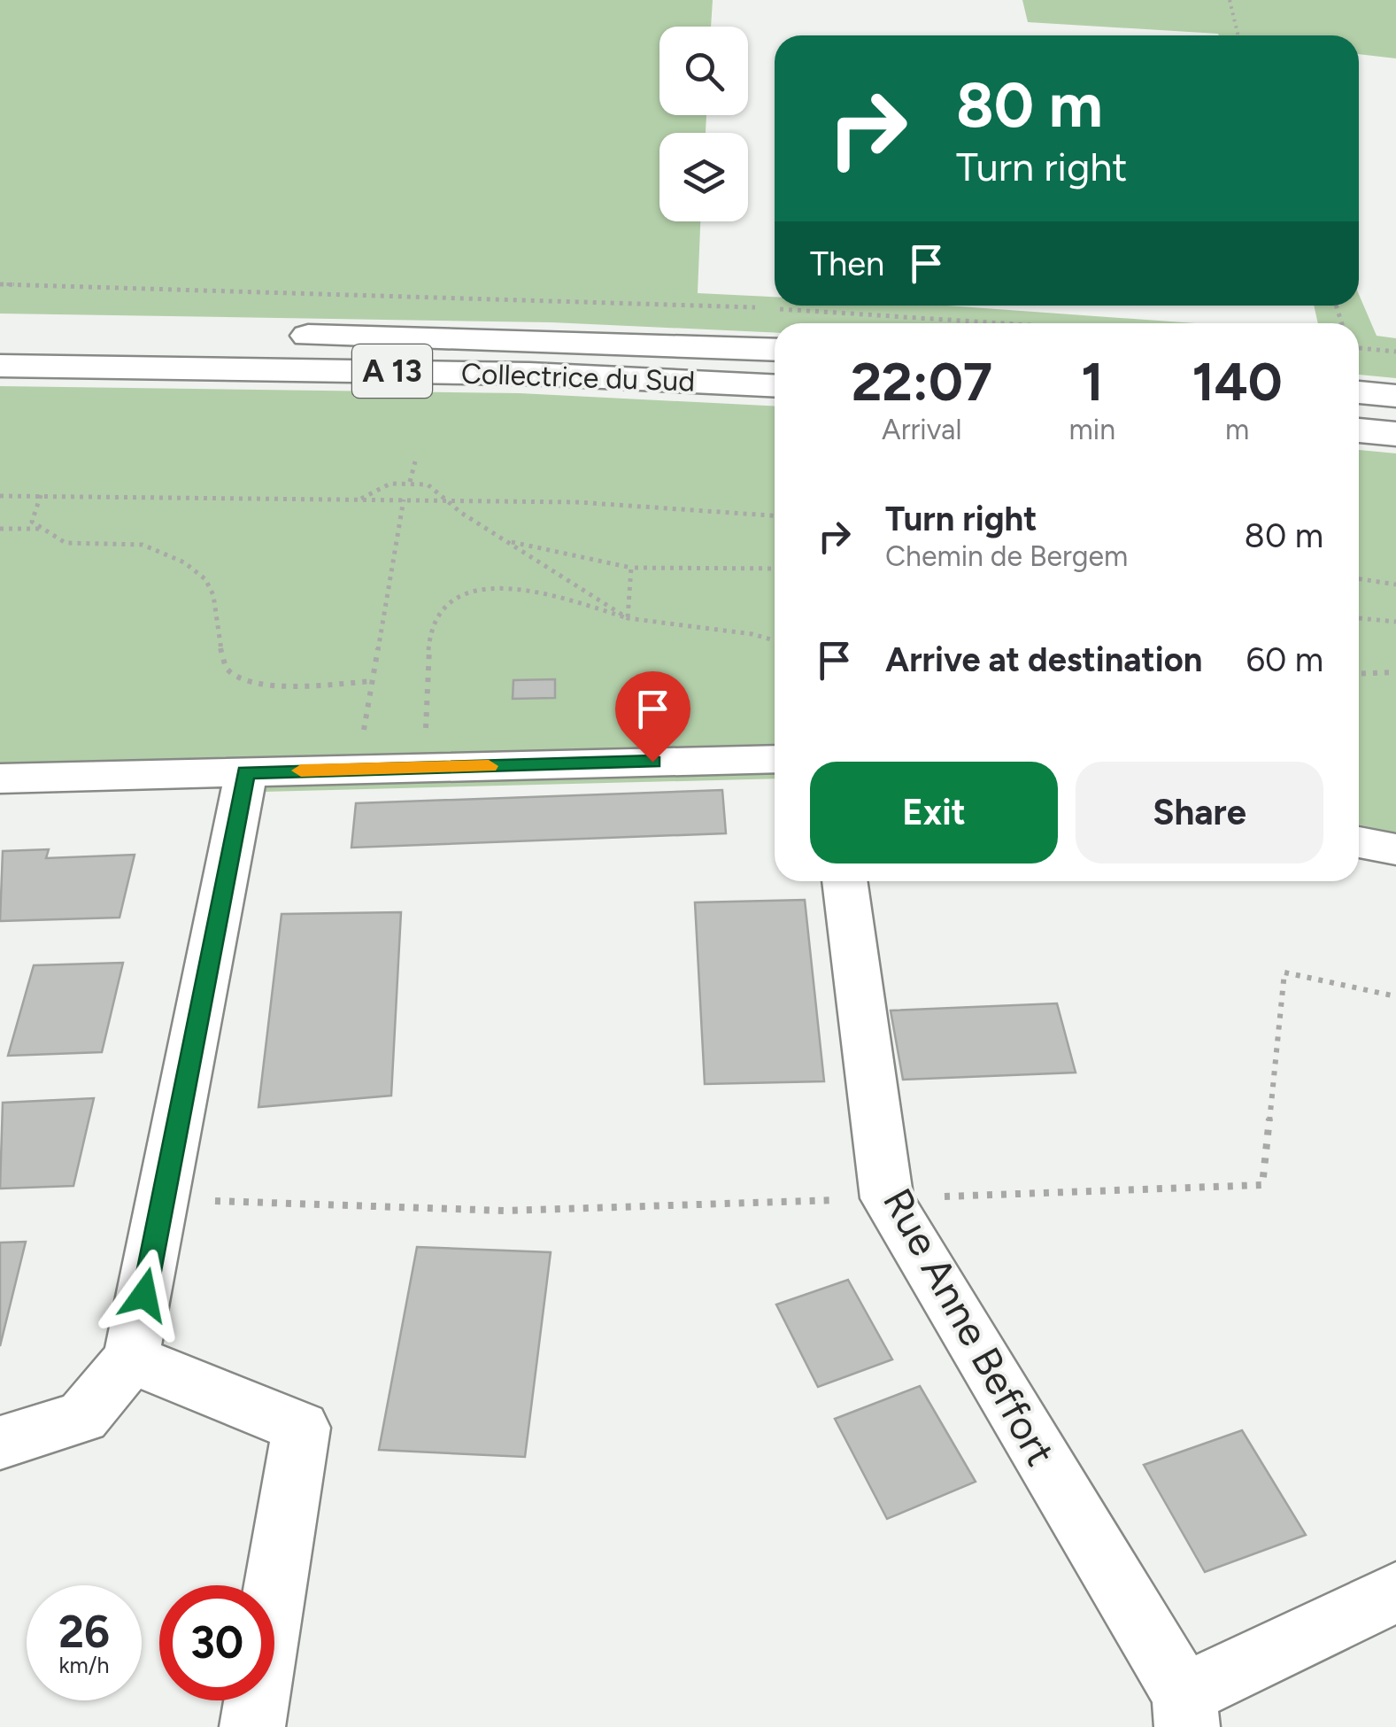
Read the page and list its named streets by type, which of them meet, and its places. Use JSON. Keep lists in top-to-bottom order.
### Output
{
  "streets": {
    "highway": ["A 13", "Collectrice du Sud"],
    "street": ["Rue Anne Beffort"]
  },
  "page": {
    "turn": ["80 m", "Turn right"],
    "then": "Then",
    "eta": [
      "22:07",
      "Arrival",
      "1",
      "min",
      "140",
      "m"
    ],
    "list": [
      {
        "name": "Turn right",
        "note": "Chemin de Bergem",
        "value": "80 m"
      },
      {
        "name": "Arrive at destination",
        "value": "60 m"
      }
    ],
    "buttons": ["Exit", "Share"],
    "speed": "26 km/h",
    "limit": "30"
  }
}
